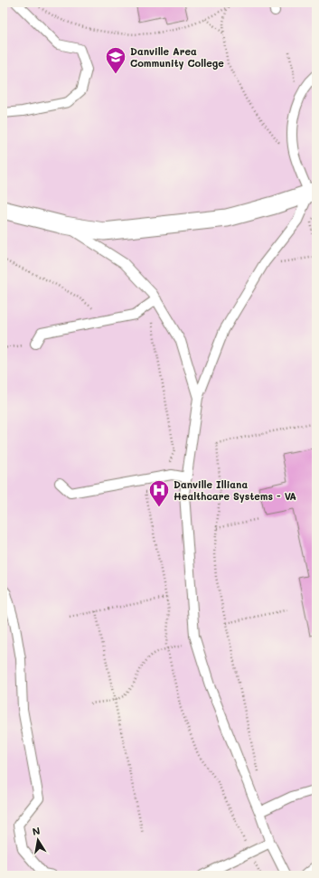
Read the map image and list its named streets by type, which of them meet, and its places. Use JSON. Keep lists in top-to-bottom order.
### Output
{
  "places": {
    "school or university": ["Danville Area Community College"],
    "hospital": ["Danville Illiana Healthcare Systems - VA"]
  },
  "north": "top"
}
